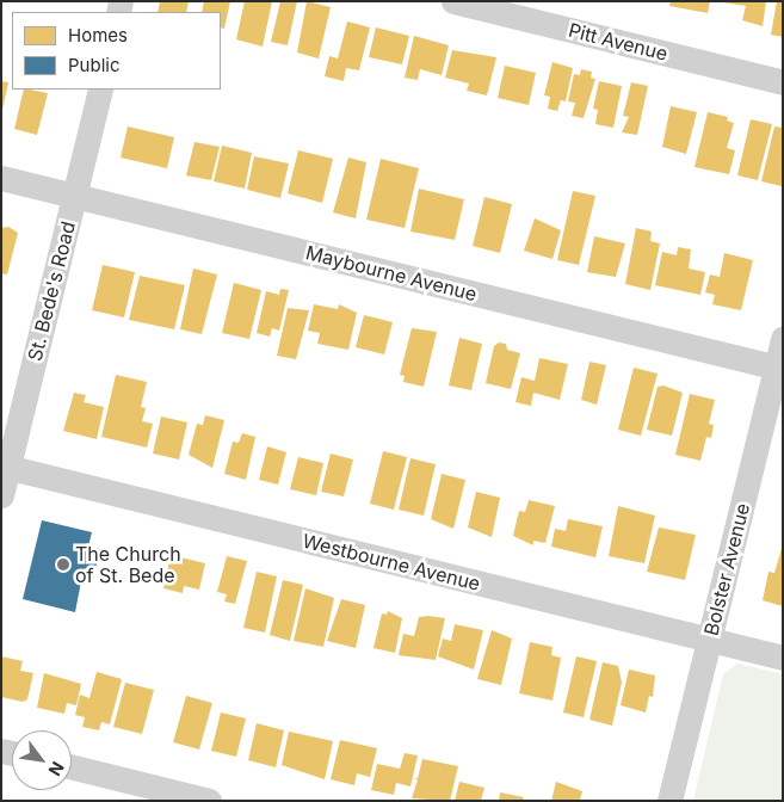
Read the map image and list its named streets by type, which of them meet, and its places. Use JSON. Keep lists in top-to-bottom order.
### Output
{
  "streets": {
    "street": [
      "Pitt Avenue",
      "Maybourne Avenue",
      "St. Bede's Road",
      "Westbourne Avenue",
      "Bolster Avenue"
    ]
  },
  "crossings": [
    ["Maybourne Avenue", "St. Bede's Road"],
    ["Maybourne Avenue", "Bolster Avenue"],
    ["St. Bede's Road", "Westbourne Avenue"],
    ["Westbourne Avenue", "Bolster Avenue"]
  ],
  "places": ["The Church of St. Bede"],
  "legend": ["Homes", "Public"],
  "north": "bottom right"
}
